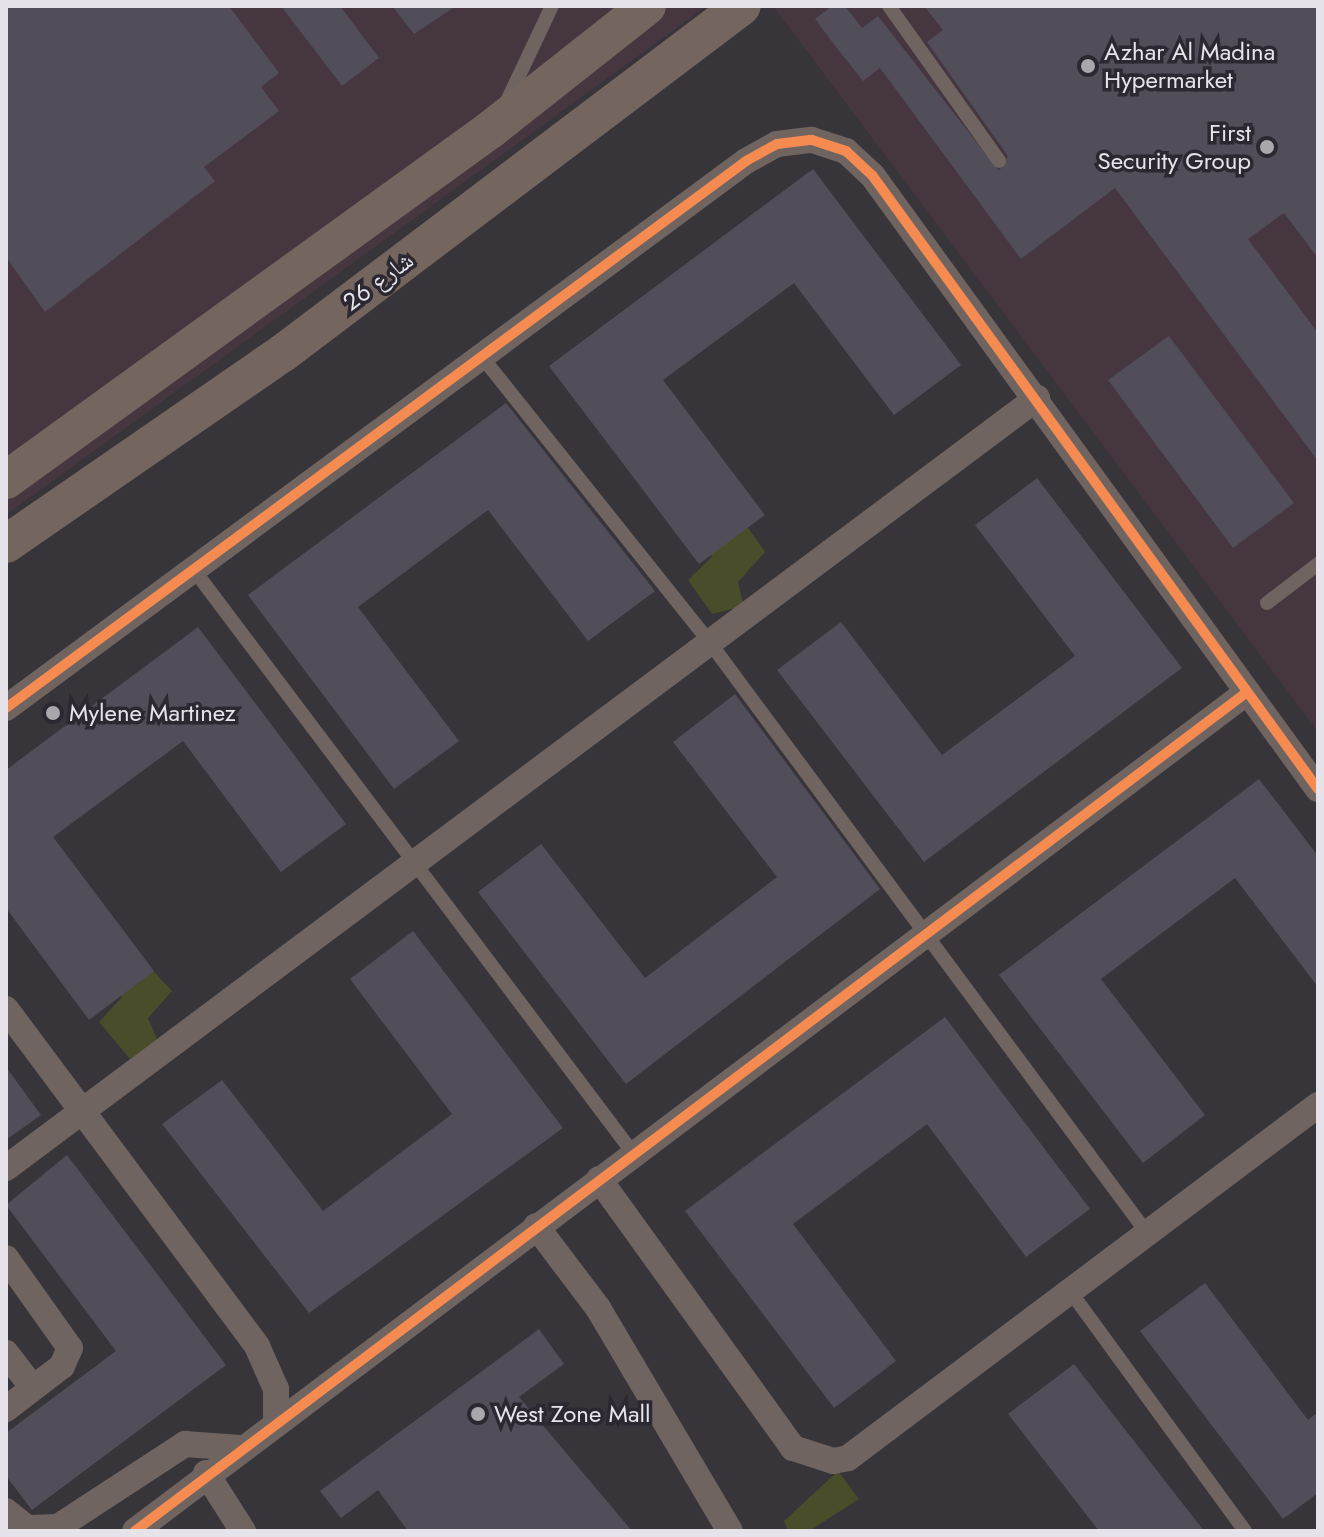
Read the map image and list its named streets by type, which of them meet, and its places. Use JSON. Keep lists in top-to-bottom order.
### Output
{
  "streets": {
    "street": ["شارع 26"]
  },
  "places": [
    "Azhar Al Madina Hypermarket",
    "First Security Group",
    "Mylene Martinez",
    "West Zone Mall"
  ]
}
